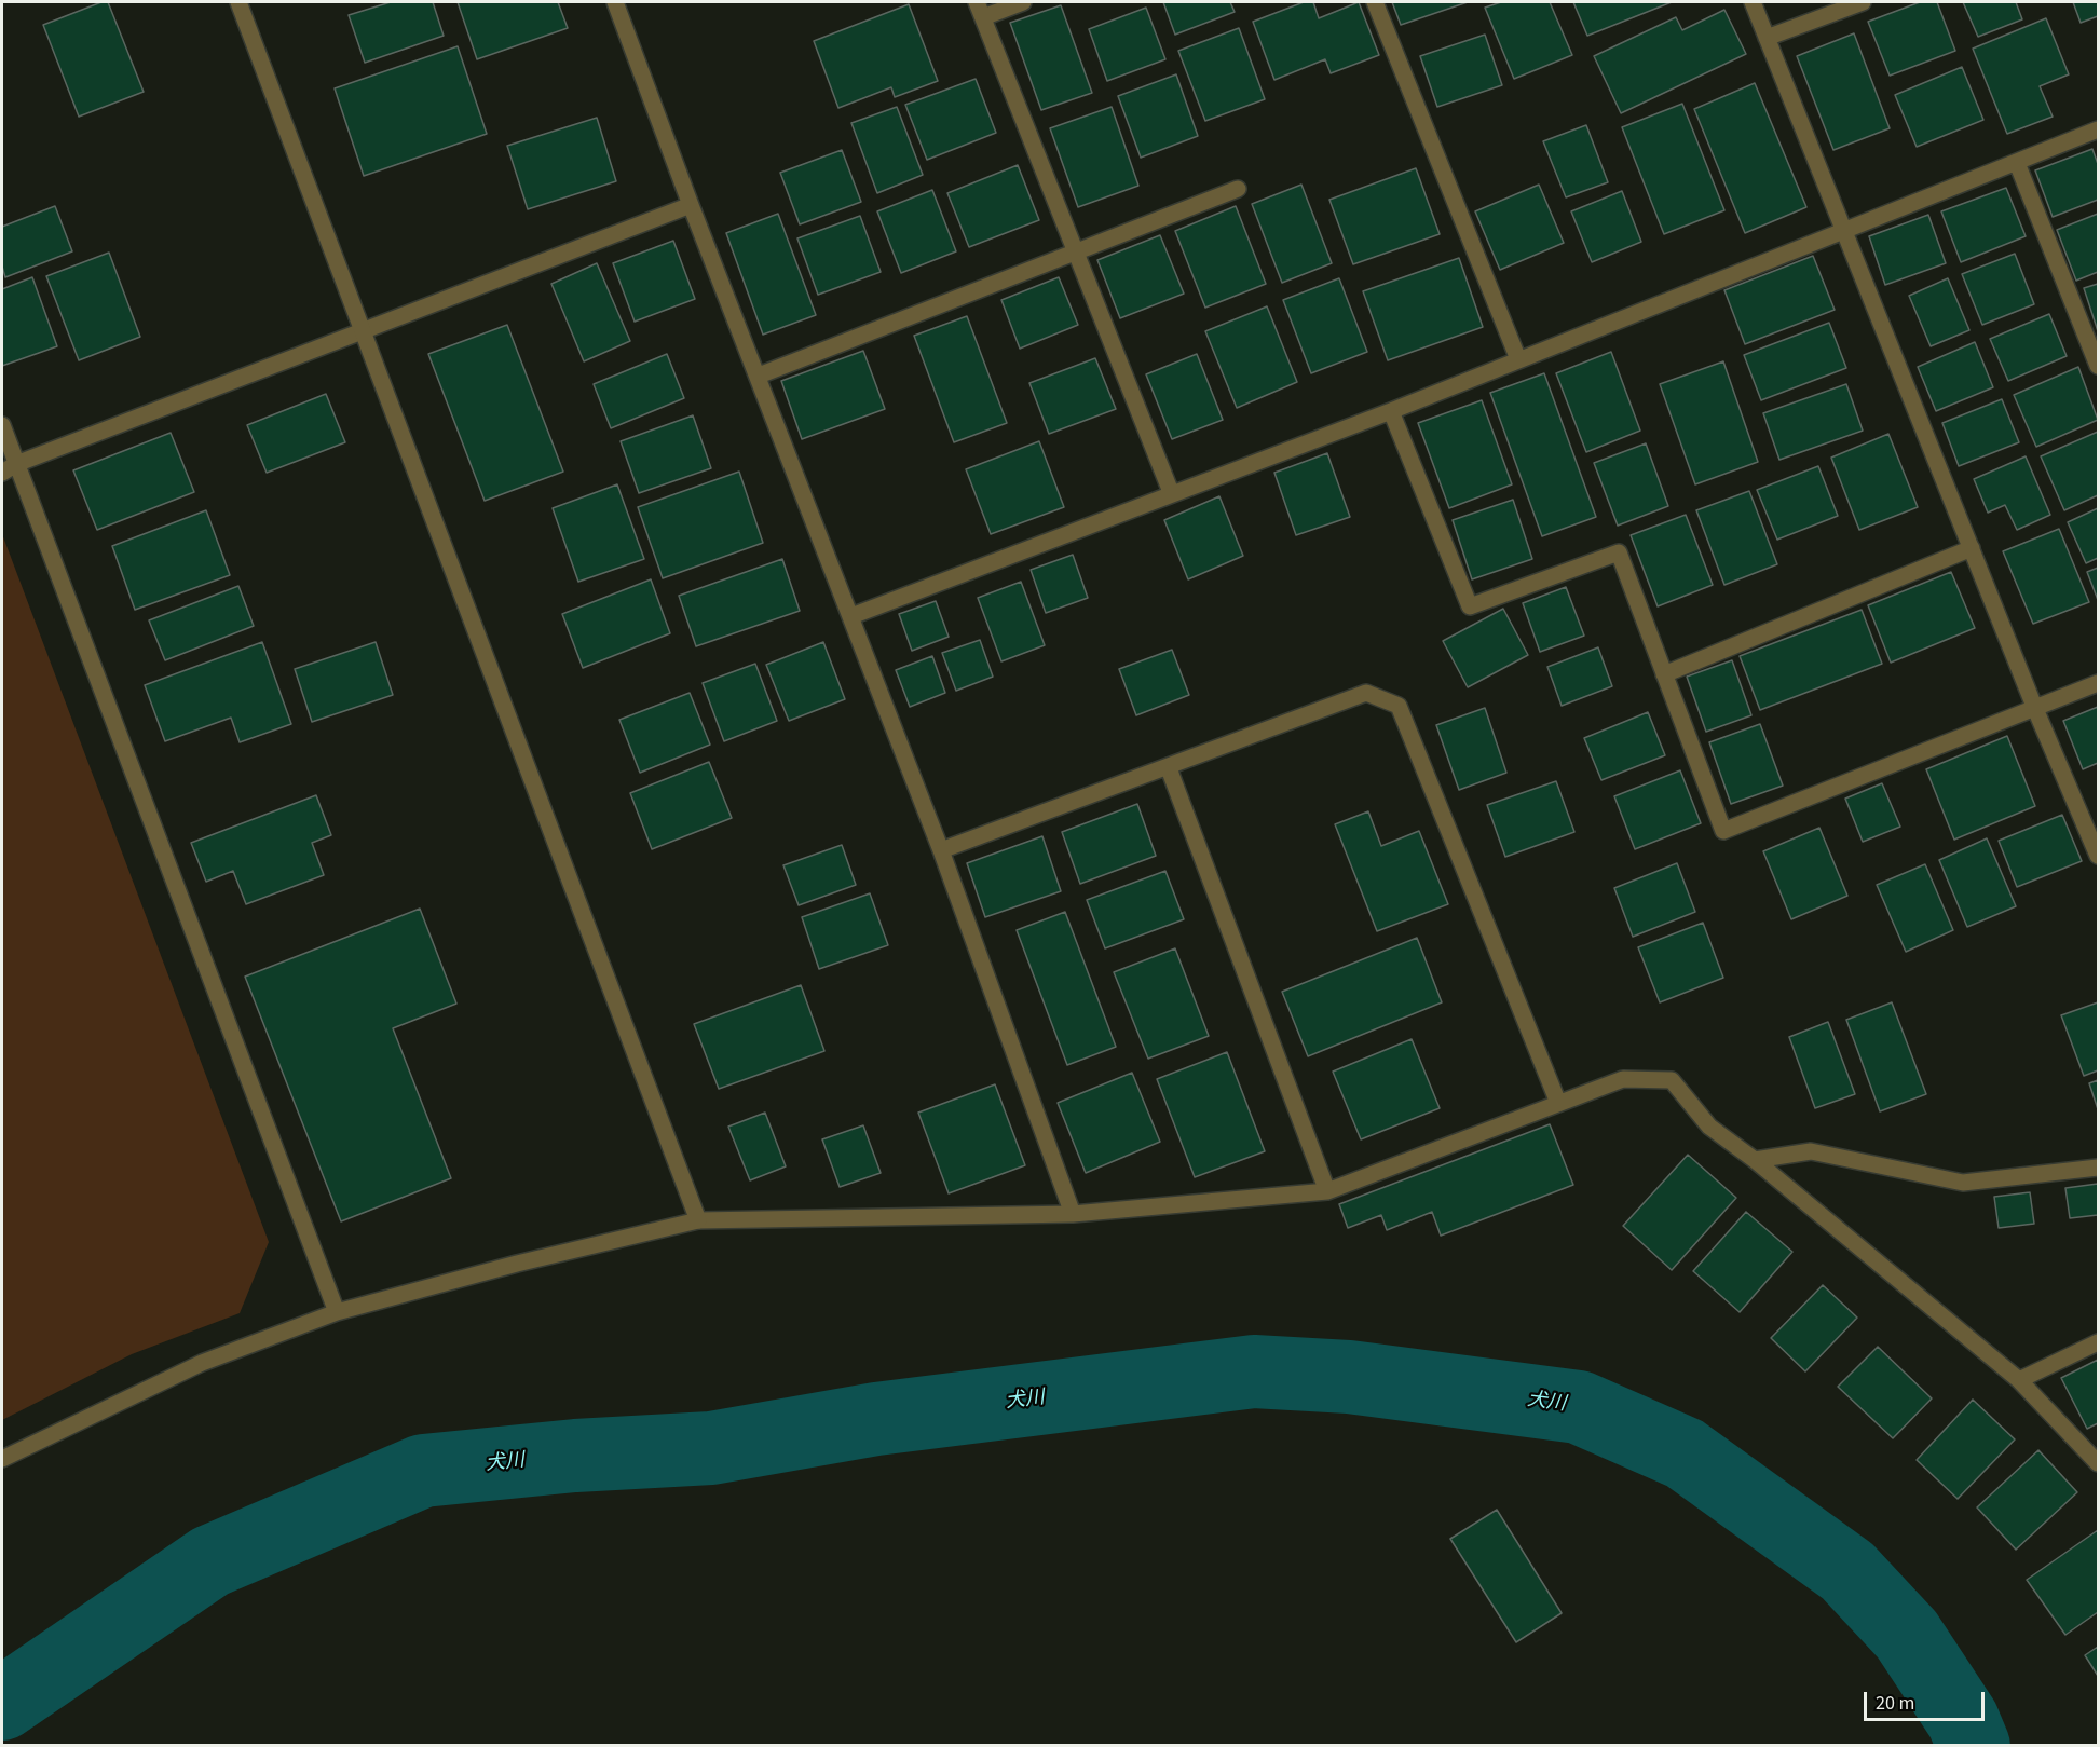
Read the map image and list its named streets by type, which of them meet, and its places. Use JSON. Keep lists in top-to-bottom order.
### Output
{
  "water": ["犬川"],
  "scale_bar": "20 m"
}
